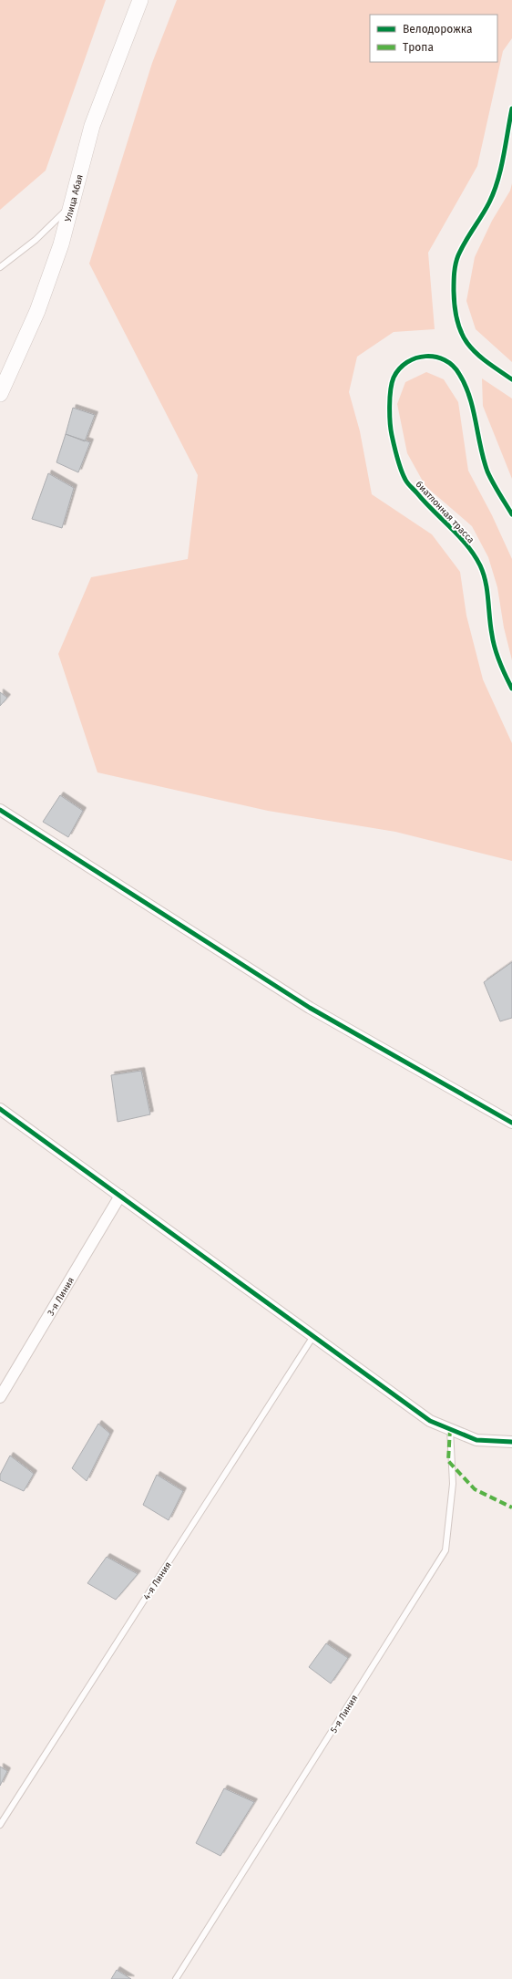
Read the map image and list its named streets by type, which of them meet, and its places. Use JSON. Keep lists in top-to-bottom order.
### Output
{
  "streets": {
    "street": ["Улица Абая", "3-я Линия"],
    "lane": ["4-я Линия", "5-я Линия"],
    "cycle path": ["биатлонная трасса"]
  },
  "legend": ["Велодорожка", "Тропа"]
}
